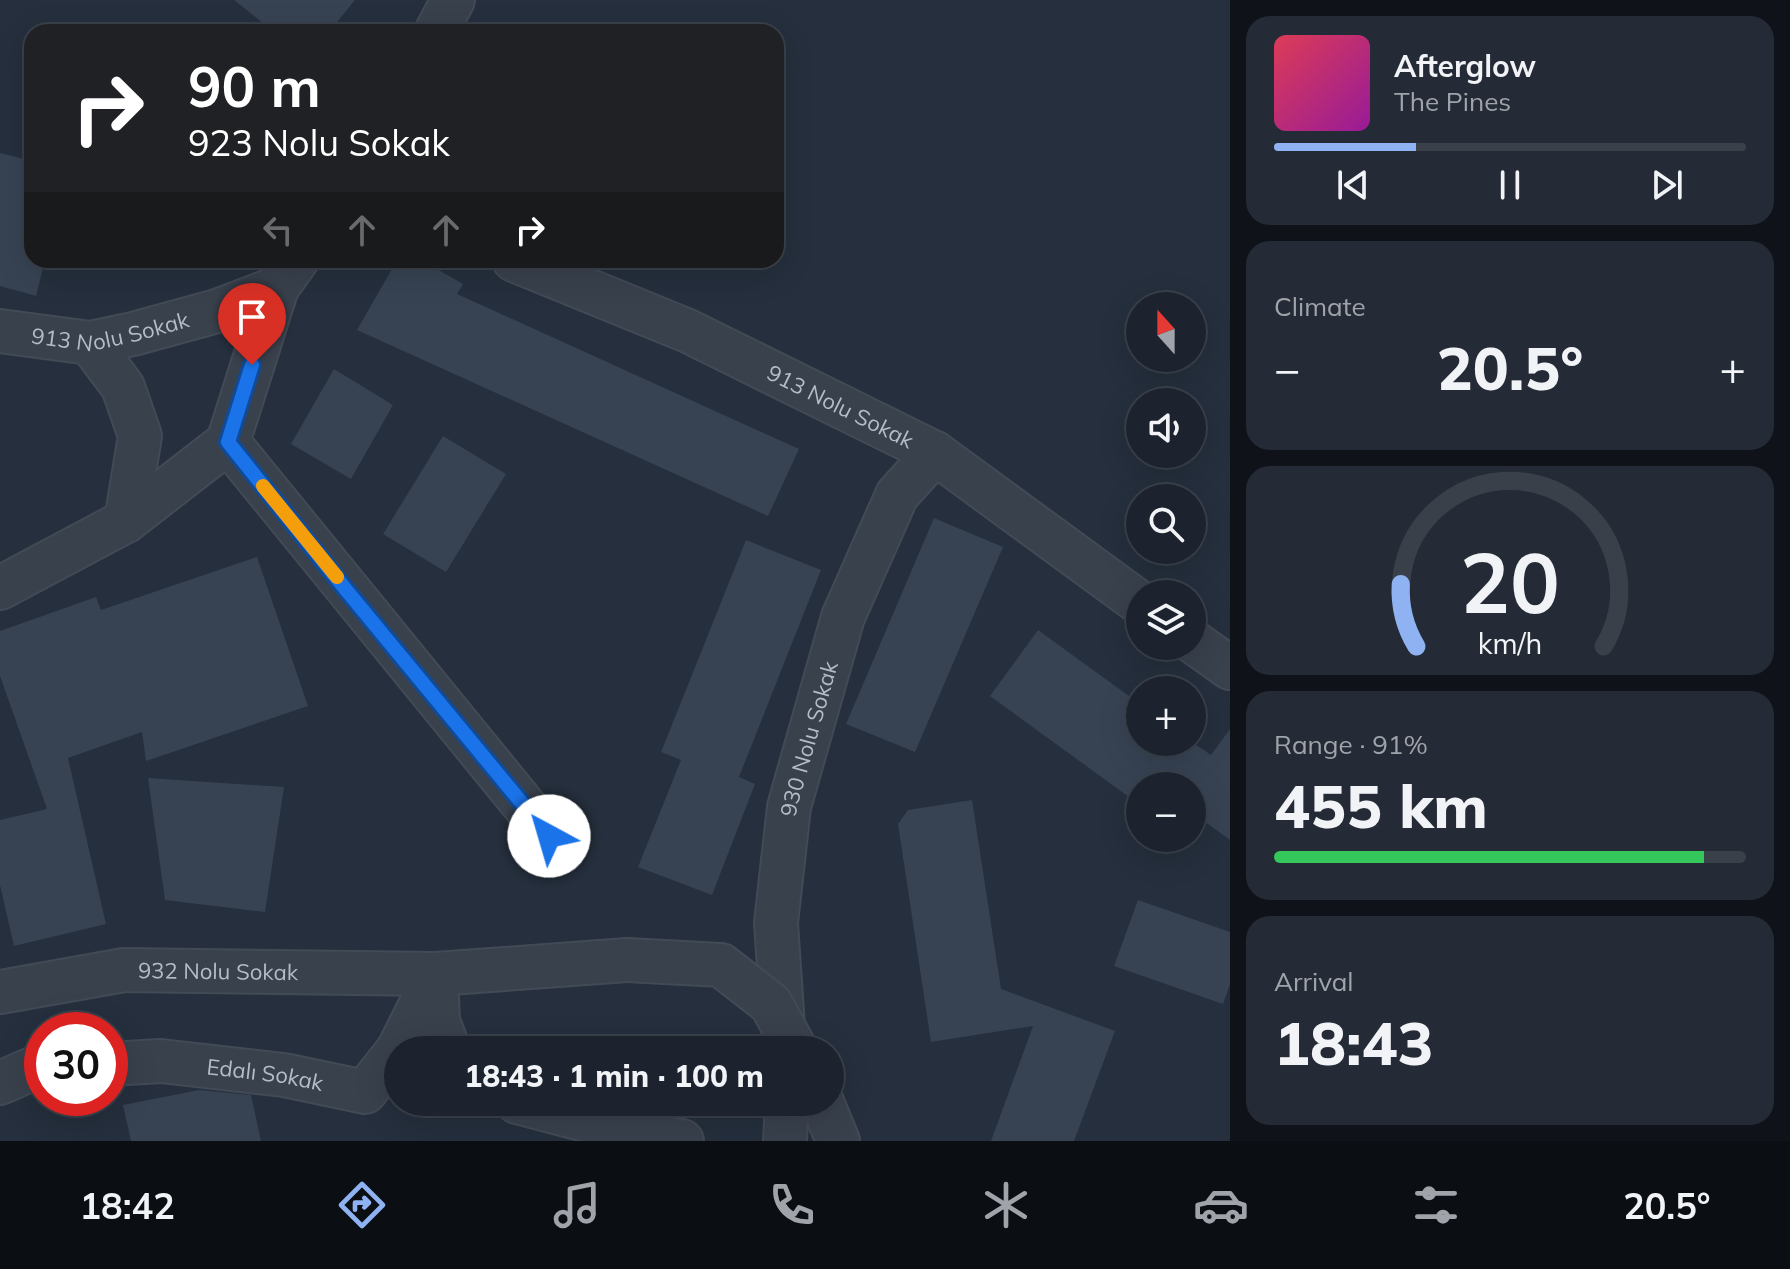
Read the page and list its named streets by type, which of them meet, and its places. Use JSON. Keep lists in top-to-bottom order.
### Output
{
  "streets": {
    "street": [
      "913 Nolu Sokak",
      "930 Nolu Sokak",
      "932 Nolu Sokak",
      "Edalı Sokak"
    ]
  },
  "crossings": [
    ["913 Nolu Sokak", "930 Nolu Sokak"],
    ["932 Nolu Sokak", "Edalı Sokak"]
  ],
  "north": "top",
  "page": {
    "turn": ["90 m", "923 Nolu Sokak"],
    "song": ["Afterglow", "The Pines"],
    "tile": [
      "Climate",
      ["Range · 91%", "455 km"],
      ["Arrival", "18:43"]
    ],
    "map_buttons": ["+", "−"],
    "heat": ["−", "20.5°", "+"],
    "limit": "30",
    "trip": "18:43 · 1 min · 100 m",
    "tabs": ["18:42", "20.5°"],
    "gauge": ["20", "km/h"]
  }
}
